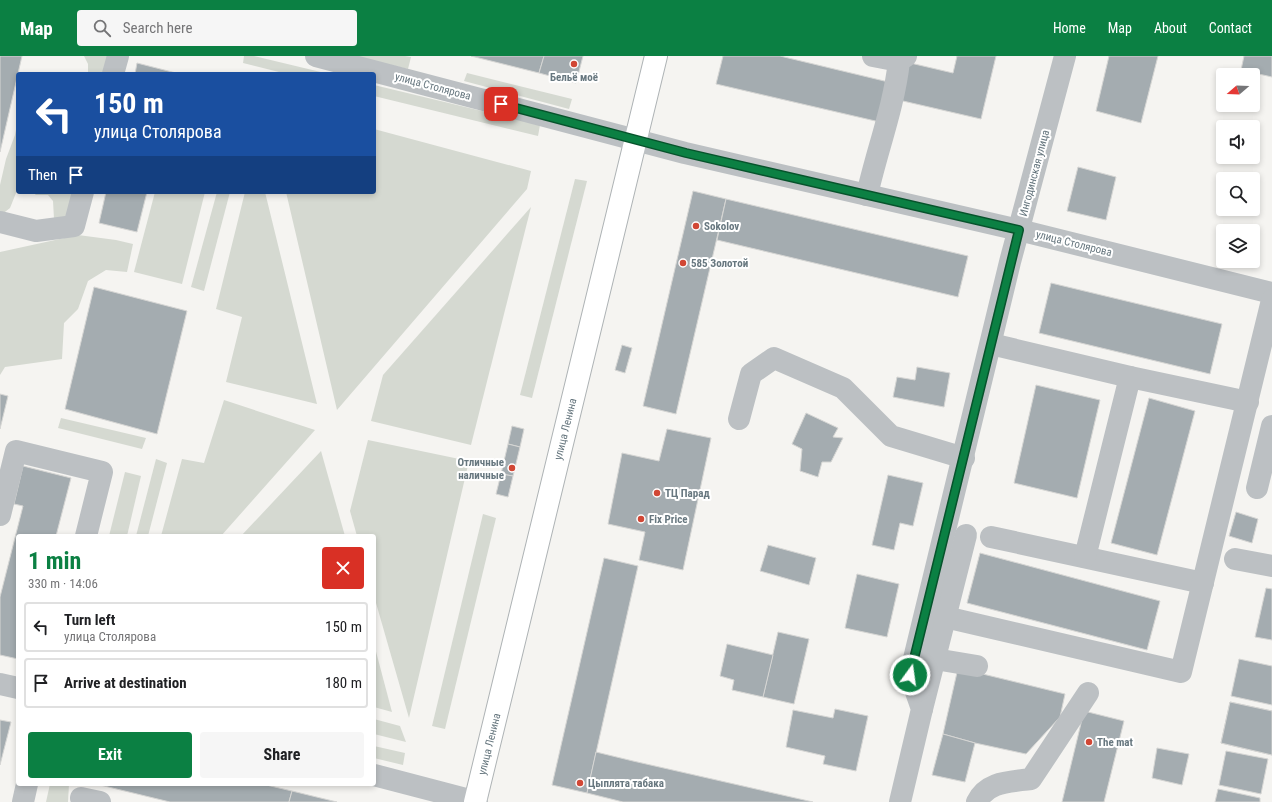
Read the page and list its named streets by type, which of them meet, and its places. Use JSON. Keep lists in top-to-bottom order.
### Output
{
  "streets": {
    "main road": ["улица Ленина"],
    "street": ["улица Столярова", "Ингодинская улица"]
  },
  "crossings": [
    ["улица Столярова", "Ингодинская улица"],
    ["улица Столярова", "улица Ленина"]
  ],
  "places": [
    "Бельё моё",
    "Sokolov",
    "585 Золотой",
    "Отличные наличные",
    "ТЦ Парад",
    "Fix Price",
    "The mat",
    "Цыплята табака"
  ],
  "north": "left",
  "page": {
    "header": "Map",
    "search": "Search here",
    "nav": [
      "Home",
      "Map",
      "About",
      "Contact"
    ],
    "turn": ["150 m", "улица Столярова"],
    "then": "Then",
    "heading": ["1 min", "330 m · 14:06"],
    "list": [
      {
        "name": "Turn left",
        "note": "улица Столярова",
        "value": "150 m"
      },
      {
        "name": "Arrive at destination",
        "value": "180 m"
      }
    ],
    "buttons": ["Exit", "Share"]
  }
}
